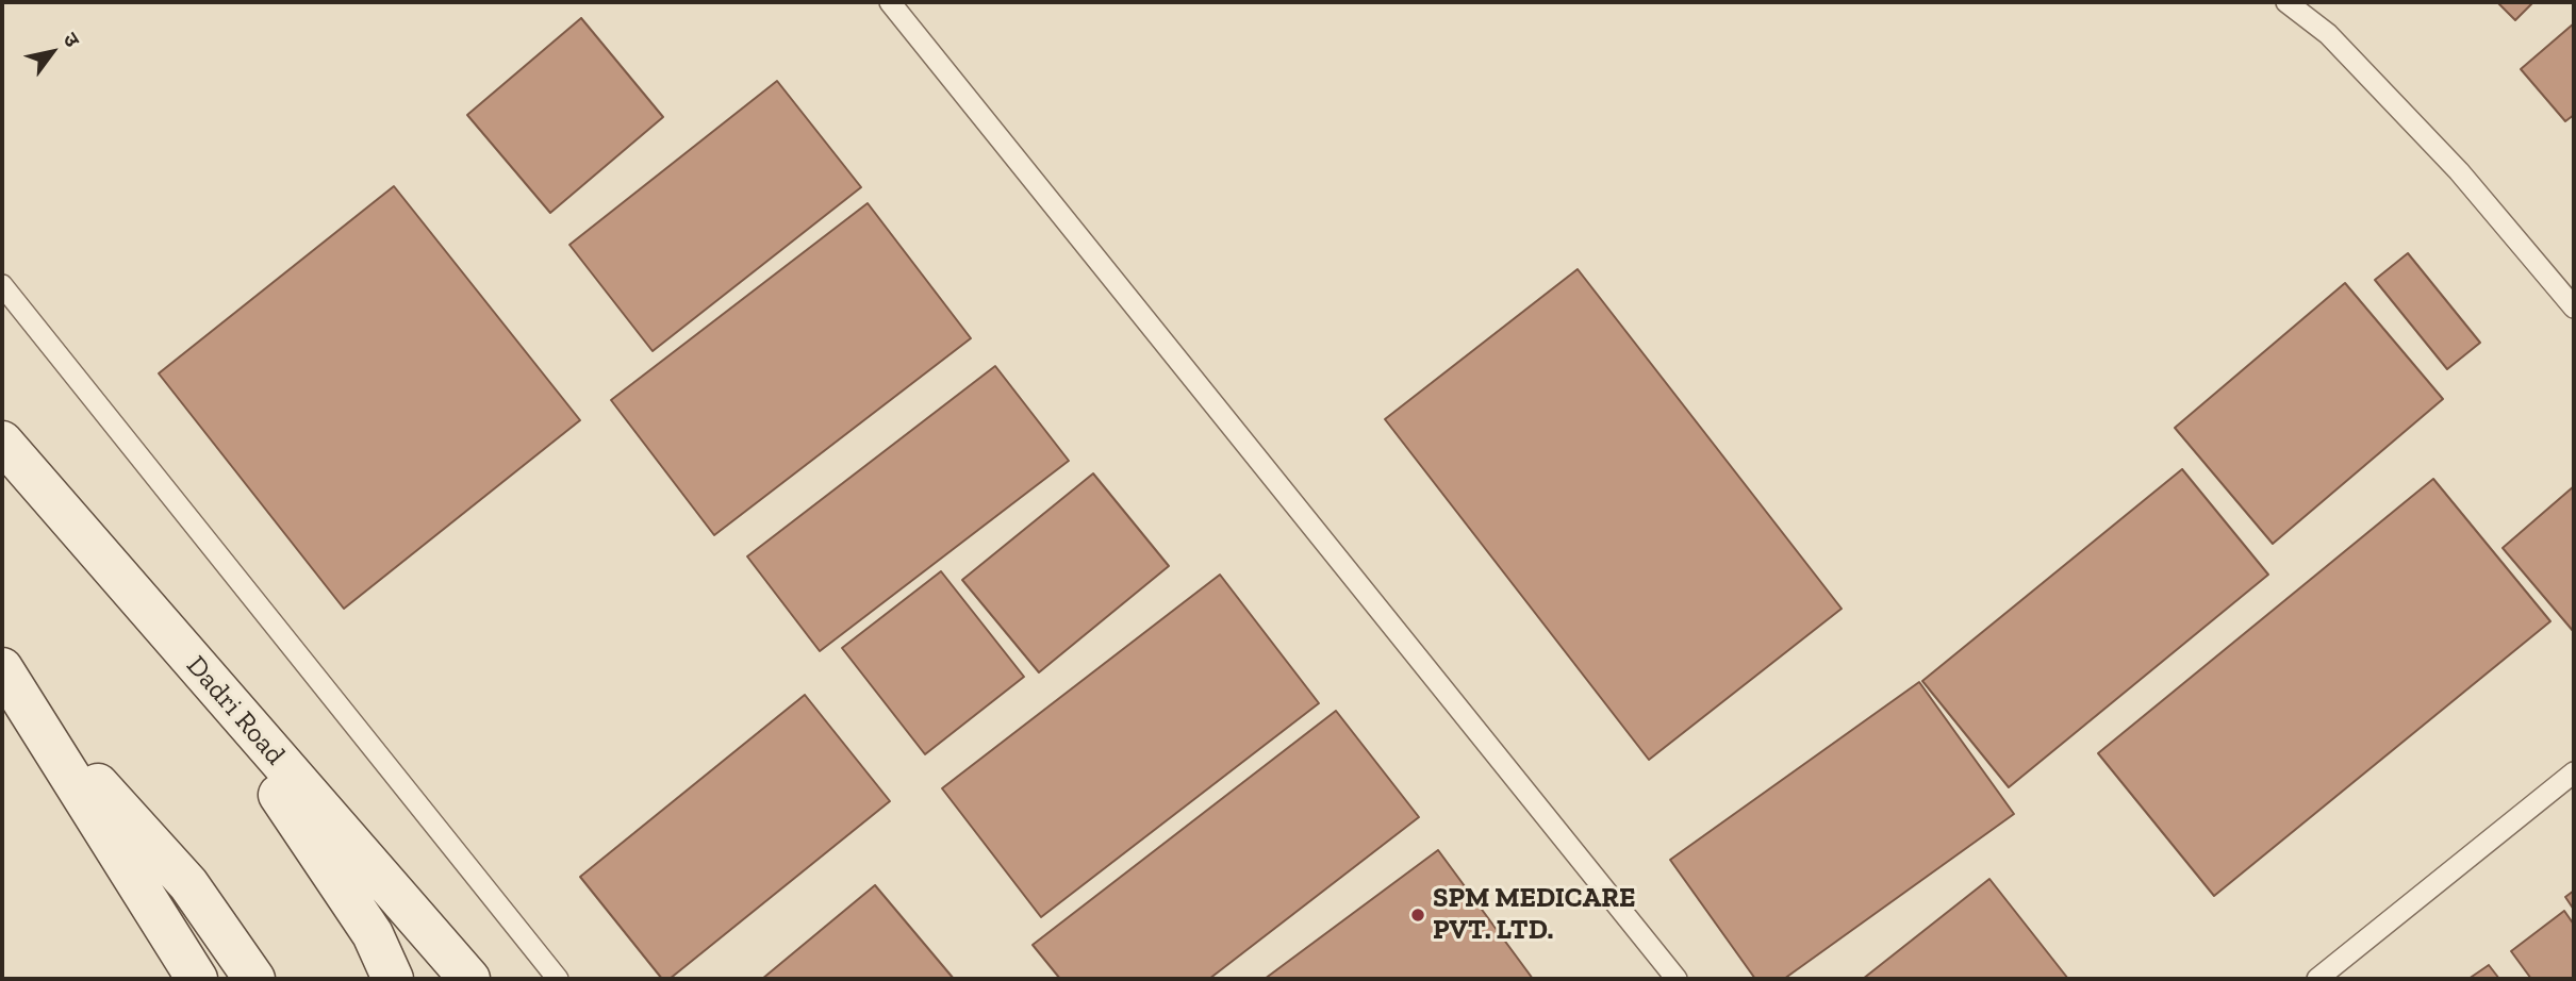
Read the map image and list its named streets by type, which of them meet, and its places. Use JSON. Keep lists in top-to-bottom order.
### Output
{
  "streets": {
    "main road": ["Dadri Road"]
  },
  "places": ["SPM MEDICARE PVT. LTD."],
  "north": "top right"
}
